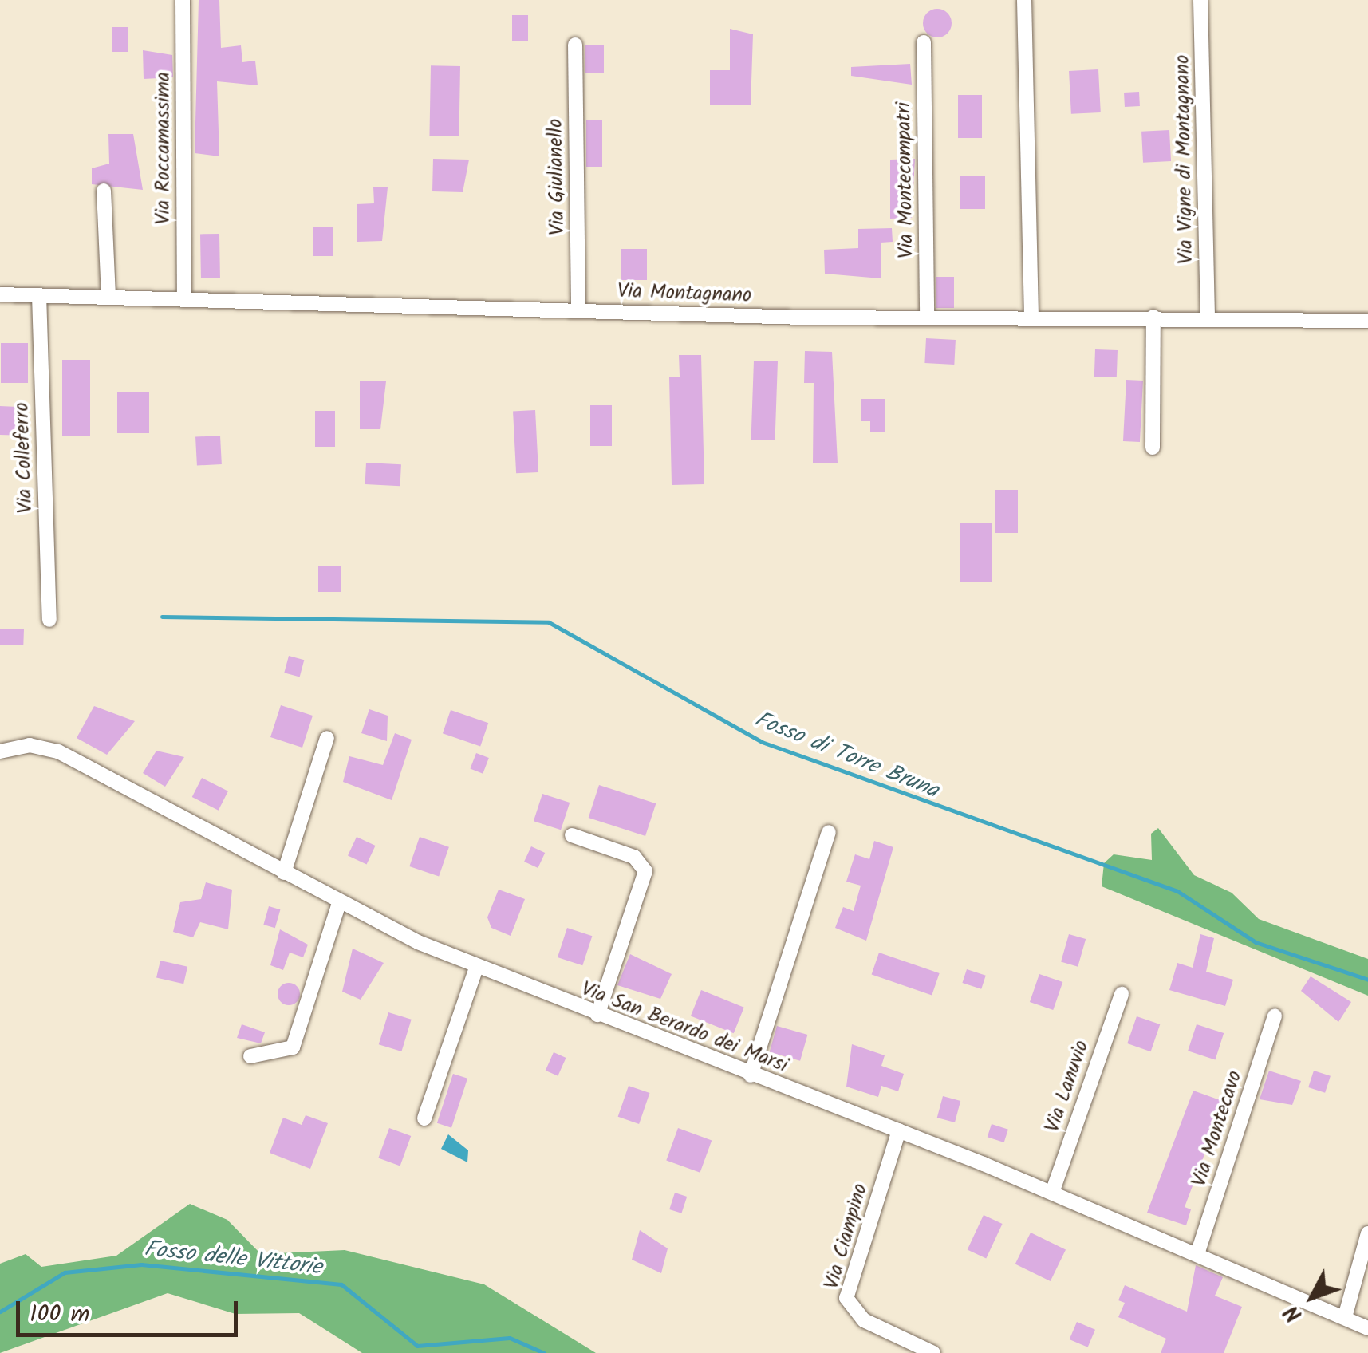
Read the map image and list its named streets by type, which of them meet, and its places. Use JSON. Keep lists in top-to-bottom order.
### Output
{
  "streets": {
    "street": [
      "Via Roccamassima",
      "Via Vigne di Montagnano",
      "Via Giulianello",
      "Via Montecompatri",
      "Via Montagnano",
      "Via Colleferro",
      "Via San Berardo dei Marsi",
      "Via Lanuvio",
      "Via Montecavo",
      "Via Ciampino"
    ]
  },
  "crossings": [
    ["Via Roccamassima", "Via Montagnano"],
    ["Via Vigne di Montagnano", "Via Montagnano"],
    ["Via Giulianello", "Via Montagnano"],
    ["Via Montecompatri", "Via Montagnano"],
    ["Via Montagnano", "Via Colleferro"],
    ["Via San Berardo dei Marsi", "Via Lanuvio"],
    ["Via San Berardo dei Marsi", "Via Montecavo"],
    ["Via San Berardo dei Marsi", "Via Ciampino"]
  ],
  "water": ["Fosso di Torre Bruna", "Fosso delle Vittorie"],
  "scale_bar": "100 m",
  "north": "bottom left"
}
